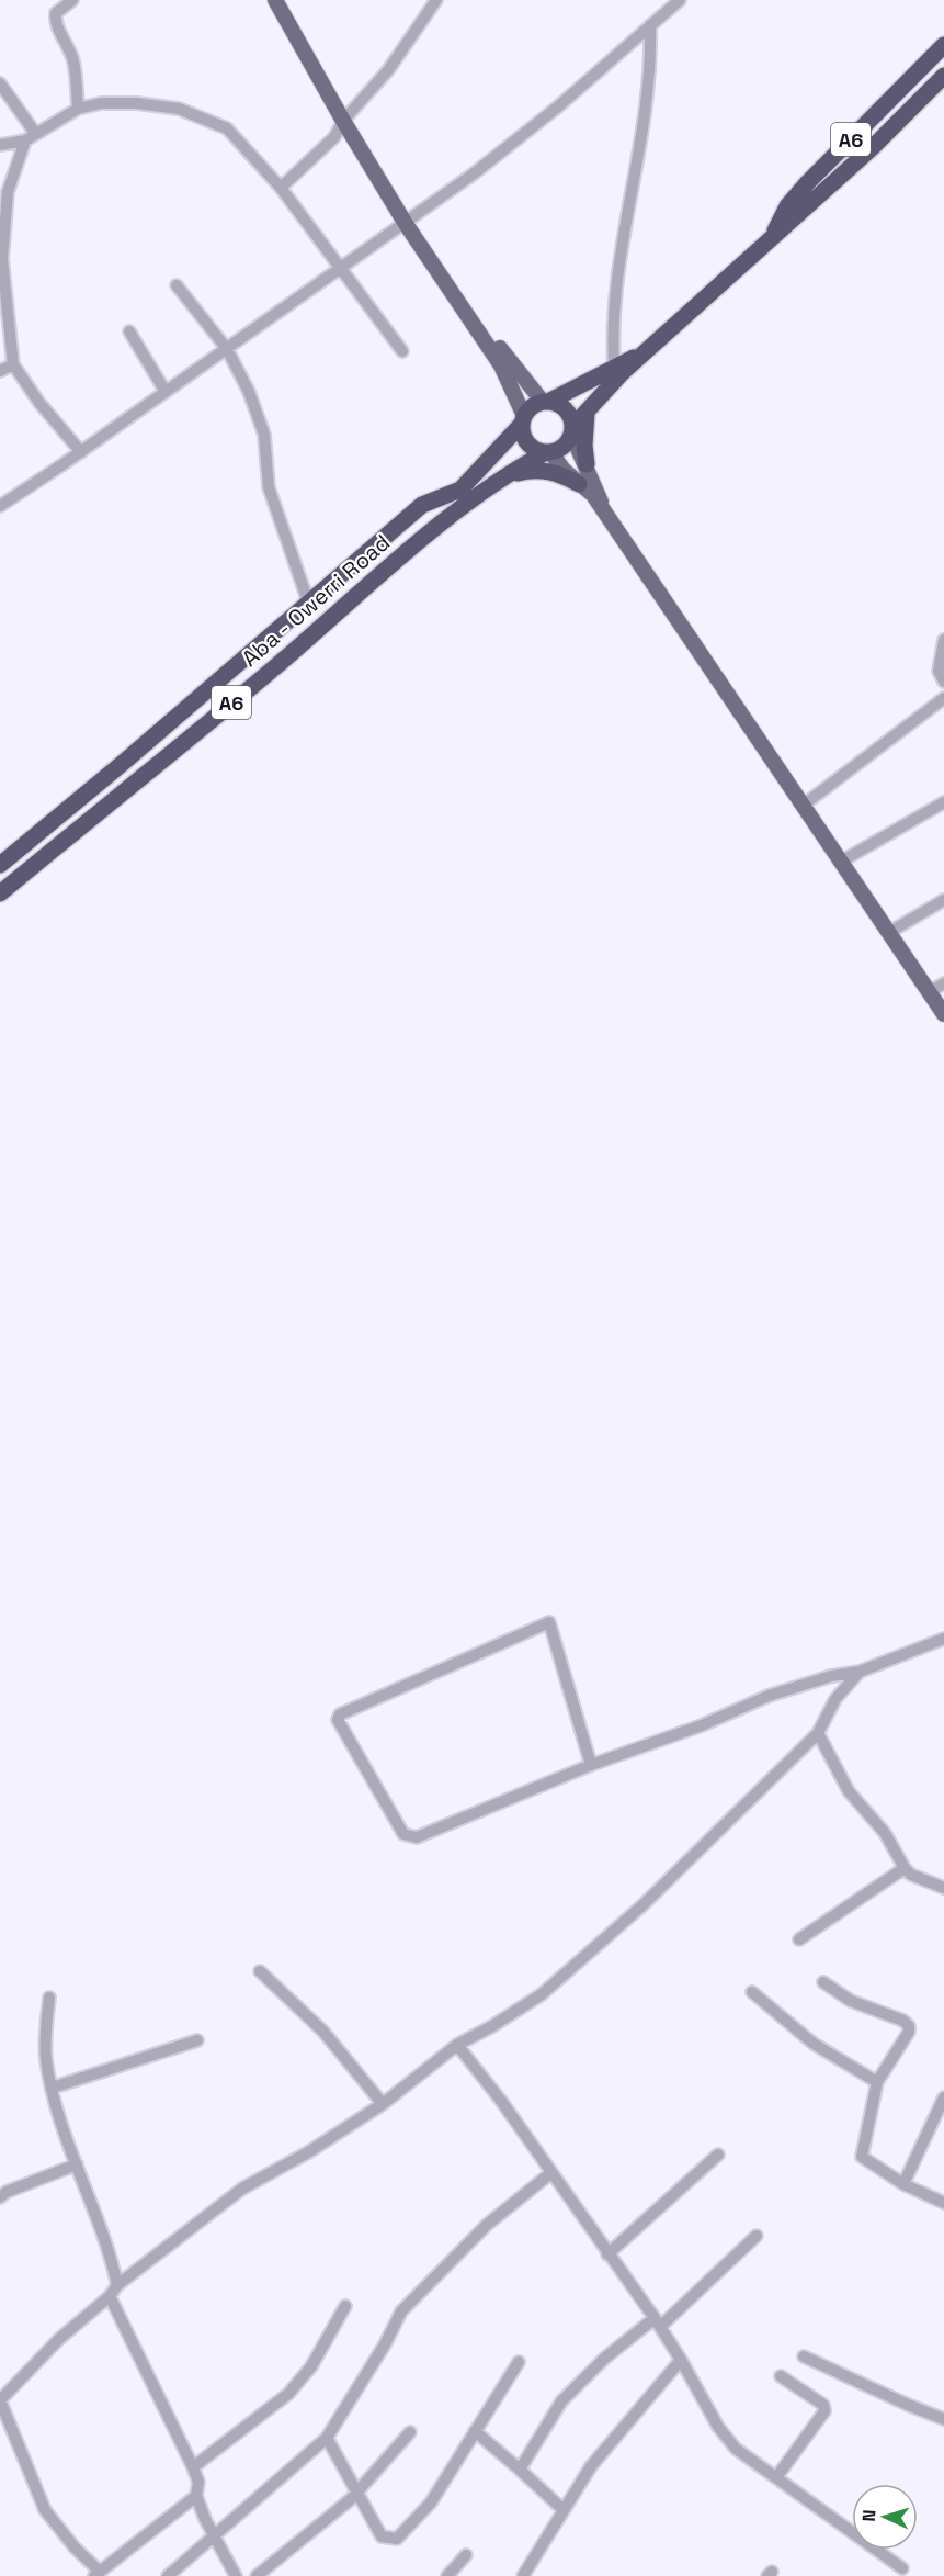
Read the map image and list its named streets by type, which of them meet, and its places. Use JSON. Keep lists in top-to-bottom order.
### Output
{
  "streets": {
    "highway": ["A6", "Aba - Owerri Road"]
  },
  "north": "left"
}
